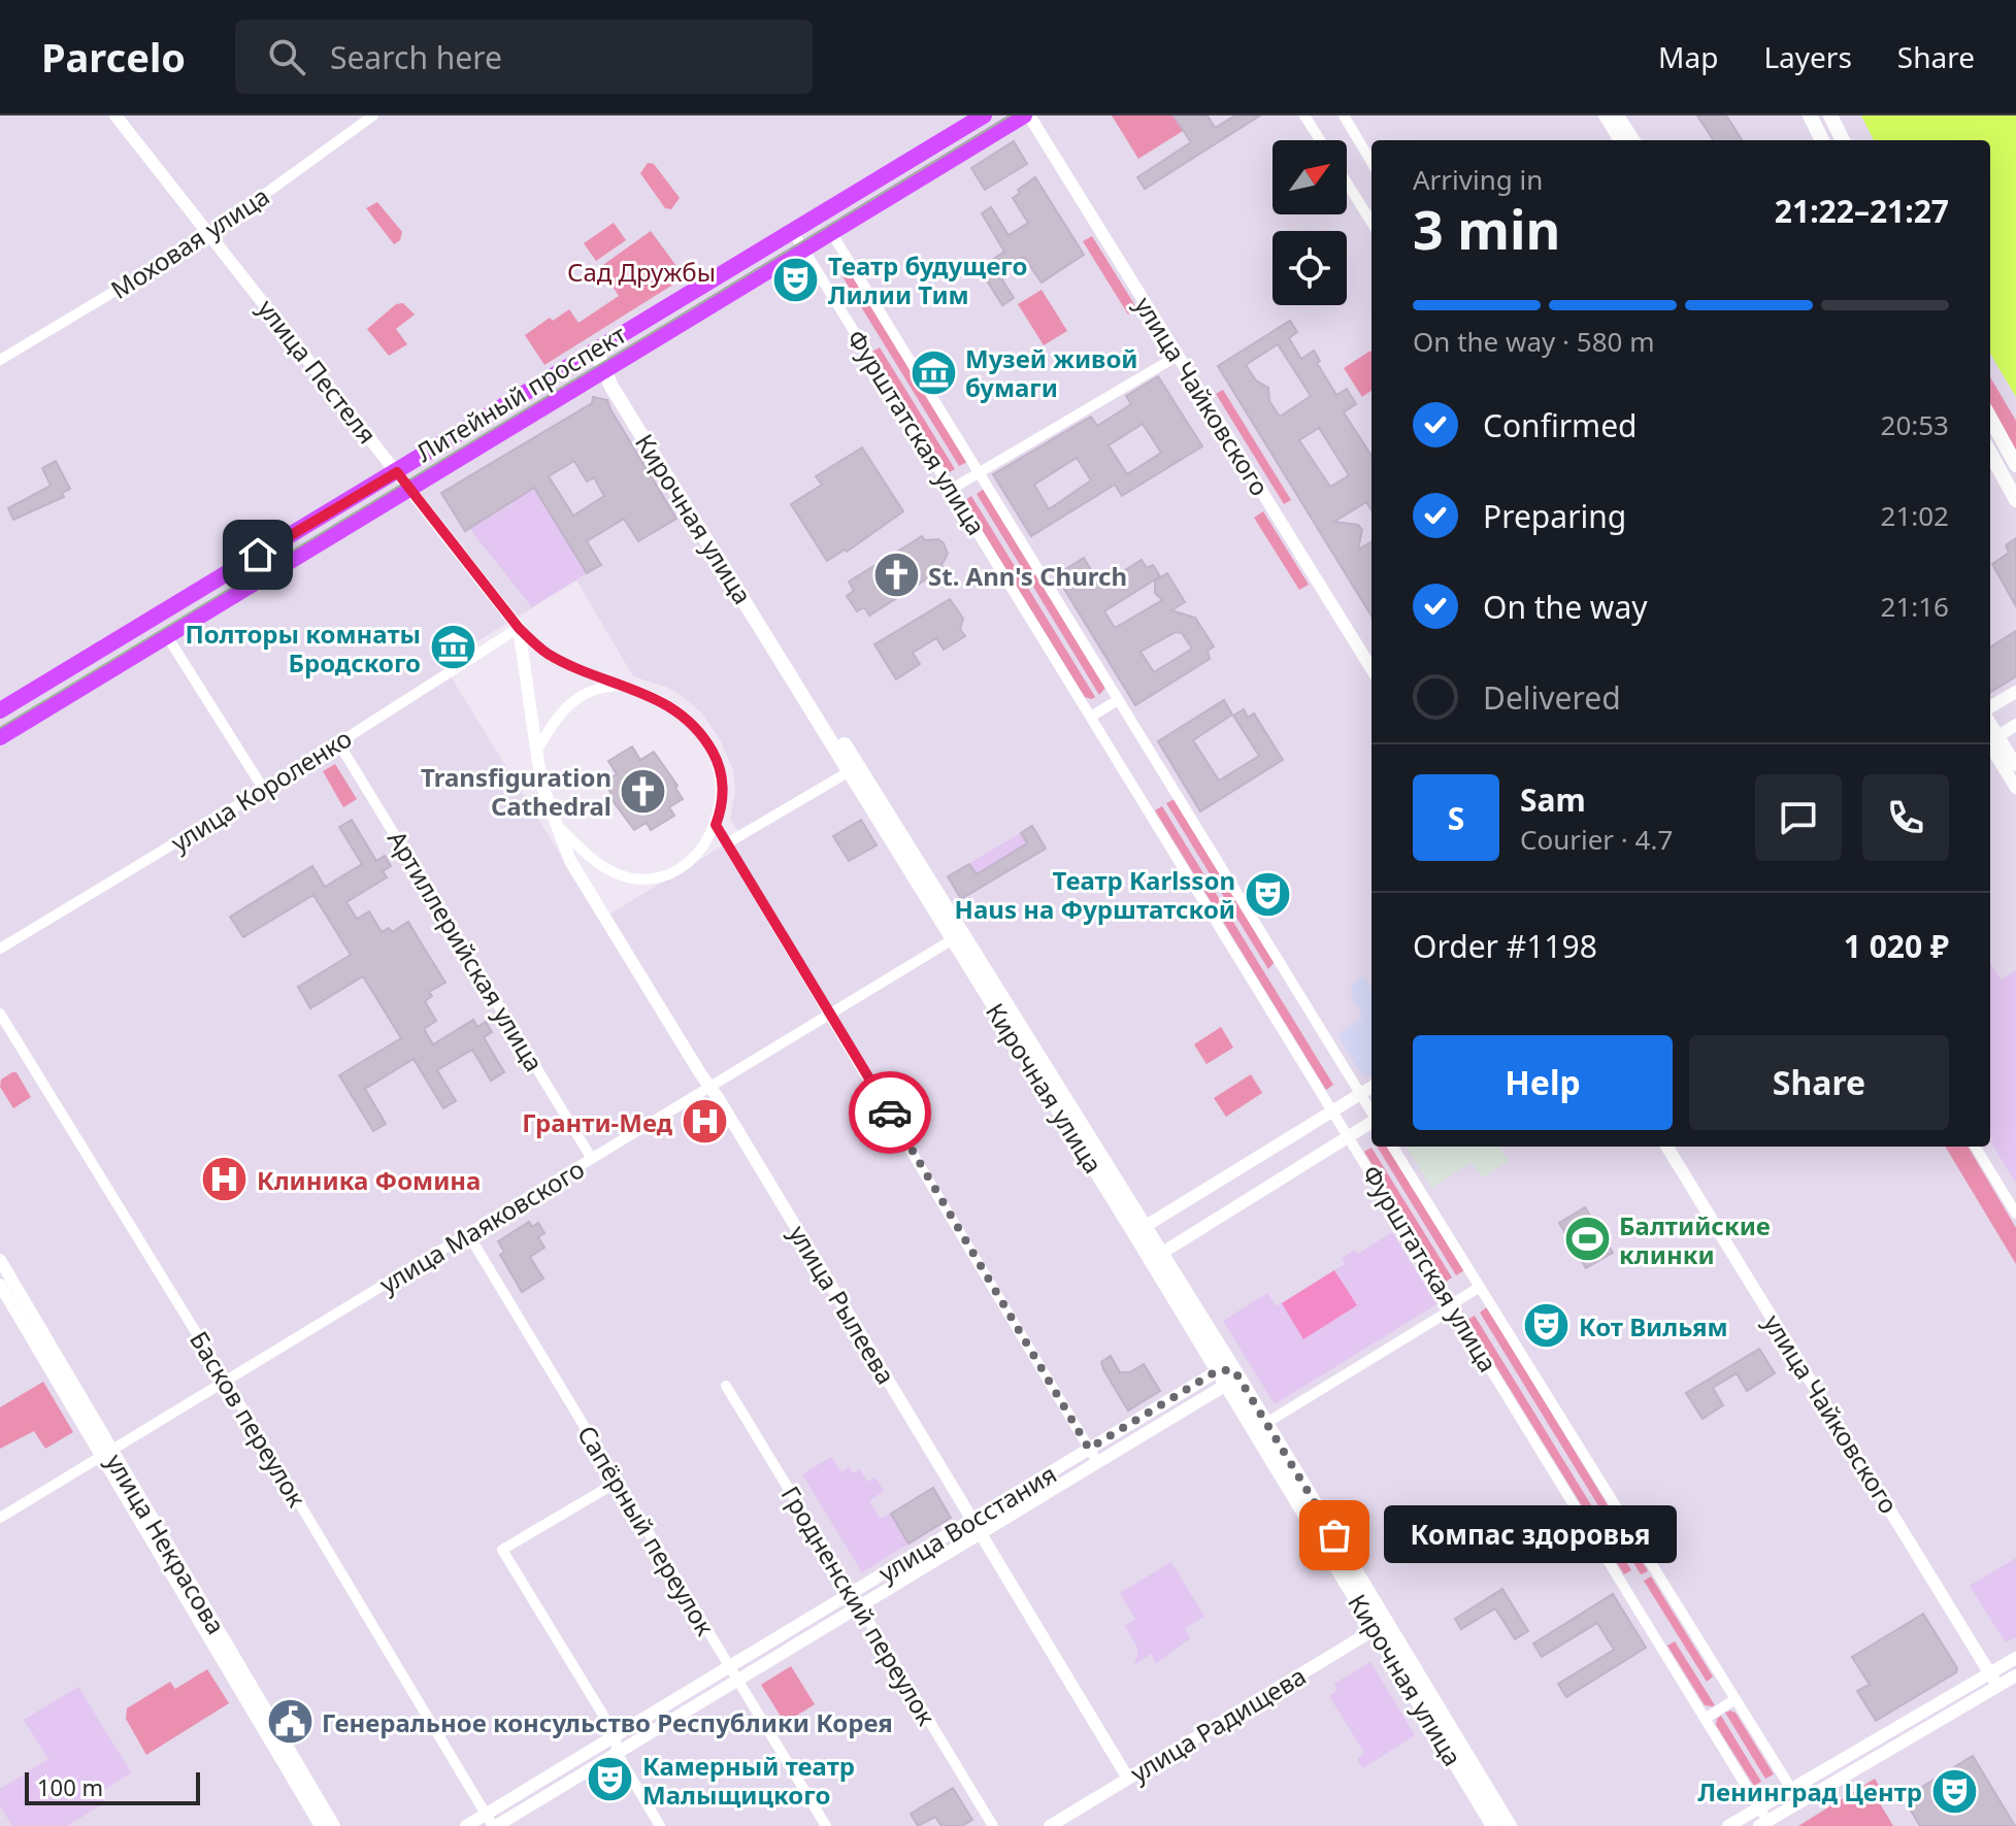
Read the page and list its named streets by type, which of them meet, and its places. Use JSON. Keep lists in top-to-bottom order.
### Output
{
  "streets": {
    "main road": ["Литейный проспект", "Кирочная улица"],
    "street": [
      "Моховая улица",
      "улица Пестеля",
      "улица Чайковского",
      "Фурштатская улица",
      "улица Короленко",
      "Артиллерийская улица",
      "улица Маяковского",
      "улица Рылеева",
      "Басков переулок",
      "улица Восстания",
      "Сапёрный переулок",
      "улица Некрасова",
      "Гродненский переулок",
      "улица Радищева"
    ]
  },
  "crossings": [
    ["Моховая улица", "улица Пестеля"],
    ["улица Пестеля", "Литейный проспект"],
    ["улица Пестеля", "улица Короленко"],
    ["Литейный проспект", "улица Чайковского"],
    ["Литейный проспект", "Фурштатская улица"],
    ["Литейный проспект", "Кирочная улица"],
    ["Кирочная улица", "улица Маяковского"],
    ["Кирочная улица", "улица Восстания"],
    ["Кирочная улица", "улица Радищева"],
    ["улица Короленко", "Артиллерийская улица"],
    ["Артиллерийская улица", "улица Маяковского"],
    ["улица Маяковского", "улица Рылеева"],
    ["улица Маяковского", "Басков переулок"],
    ["улица Маяковского", "Сапёрный переулок"],
    ["улица Маяковского", "улица Некрасова"],
    ["улица Рылеева", "улица Восстания"],
    ["улица Рылеева", "улица Радищева"],
    ["Басков переулок", "улица Восстания"],
    ["улица Восстания", "Сапёрный переулок"],
    ["улица Восстания", "Гродненский переулок"]
  ],
  "parks": ["Сад Дружбы"],
  "places": {
    "theatre": [
      "Театр будущего Лилии Тим",
      "Театр Karlsson Haus на Фурштатской",
      "Кот Вильям",
      "Камерный театр Малыщицкого",
      "Ленинград Центр"
    ],
    "museum": ["Музей живой бумаги", "Полторы комнаты Бродского"],
    "church": ["St. Ann's Church", "Transfiguration Cathedral"],
    "hospital": ["Гранти-Мед", "Клиника Фомина"],
    "sports": ["Балтийские клинки"],
    "other": ["Компас здоровья"],
    "public building": ["Генеральное консульство Республики Корея"]
  },
  "scale_bar": "100 m",
  "north": "top right",
  "page": {
    "header": "Parcelo",
    "search": "Search here",
    "nav": ["Map", "Layers", "Share"],
    "heading": ["3 min", "Arriving in", "21:22–21:27"],
    "panel": [
      "Sam",
      "Courier · 4.7",
      "Order #1198",
      "1 020 ₽"
    ],
    "bar": "On the way · 580 m",
    "list": [
      ["Confirmed", "20:53"],
      ["Preparing", "21:02"],
      ["On the way", "21:16"],
      "Delivered"
    ],
    "round": "S",
    "buttons": ["Help", "Share"],
    "bubble": "Компас здоровья",
    "scale": "100 m"
  }
}
